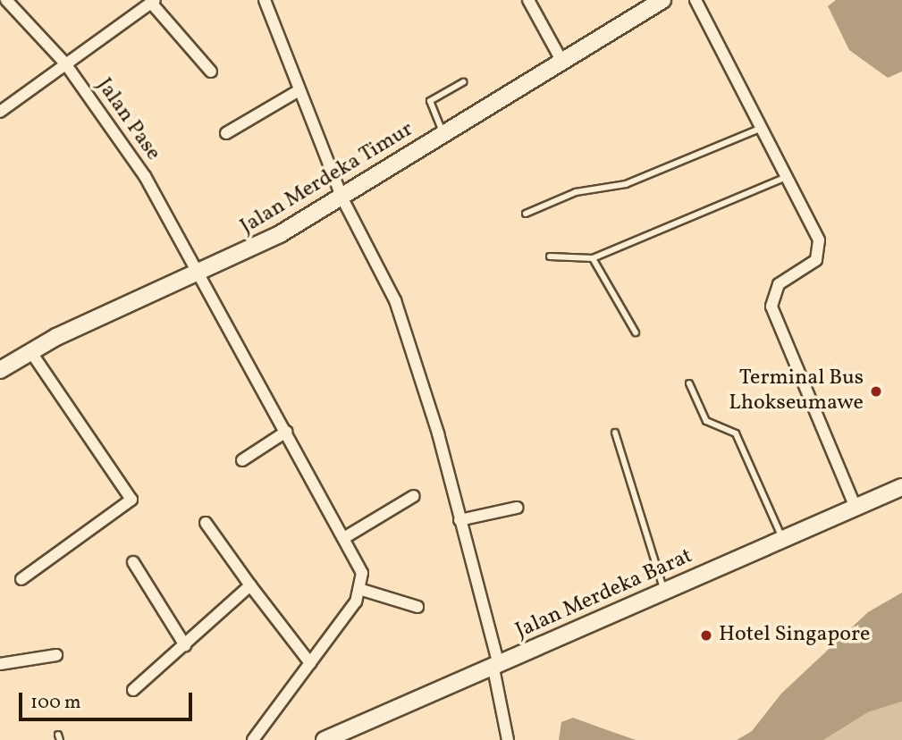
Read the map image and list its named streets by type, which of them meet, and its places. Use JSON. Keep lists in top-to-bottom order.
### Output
{
  "streets": {
    "main road": ["Jalan Merdeka Timur", "Jalan Merdeka Barat"],
    "street": ["Jalan Pase"]
  },
  "crossings": [
    ["Jalan Pase", "Jalan Merdeka Timur"]
  ],
  "places": ["Terminal Bus Lhokseumawe", "Hotel Singapore"],
  "scale_bar": "100 m"
}
